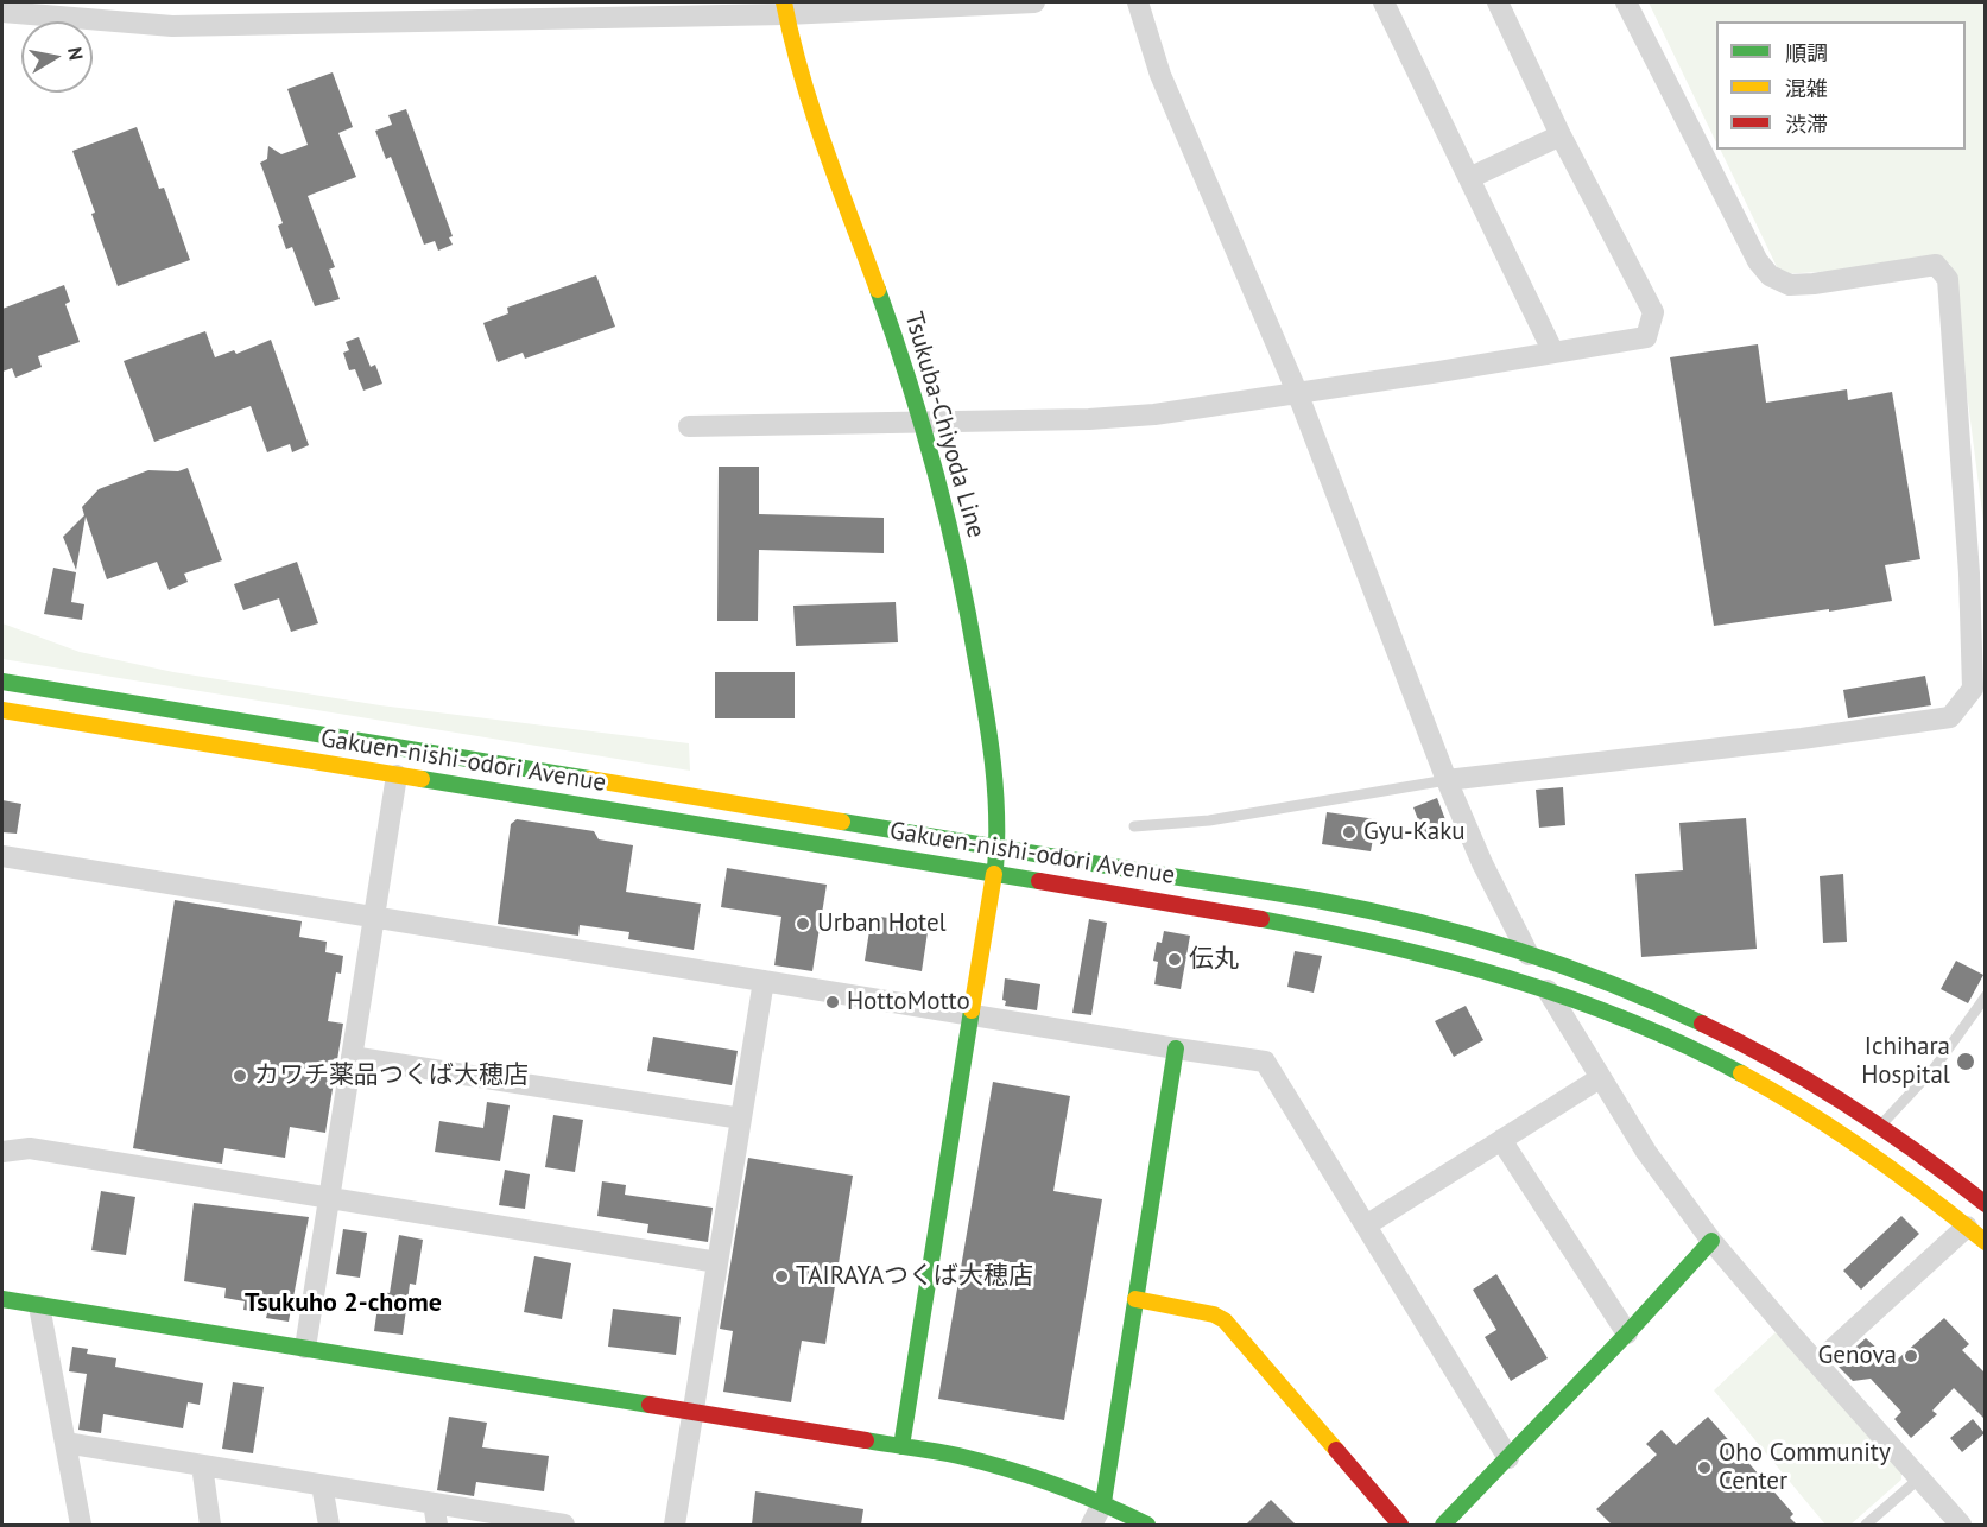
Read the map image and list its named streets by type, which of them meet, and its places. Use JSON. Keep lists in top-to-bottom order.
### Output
{
  "streets": {
    "main road": ["Tsukuba-Chiyoda Line", "Gakuen-nishi-odori Avenue"]
  },
  "crossings": [
    ["Tsukuba-Chiyoda Line", "Gakuen-nishi-odori Avenue"]
  ],
  "districts": ["Tsukuho 2-chome"],
  "places": [
    "Gyu-Kaku",
    "Urban Hotel",
    "伝丸",
    "HottoMotto",
    "Ichihara Hospital",
    "カワチ薬品つくば大穂店",
    "TAIRAYAつくば大穂店",
    "Genova",
    "Oho Community Center"
  ],
  "legend": ["順調", "混雑", "渋滞"],
  "north": "right"
}
